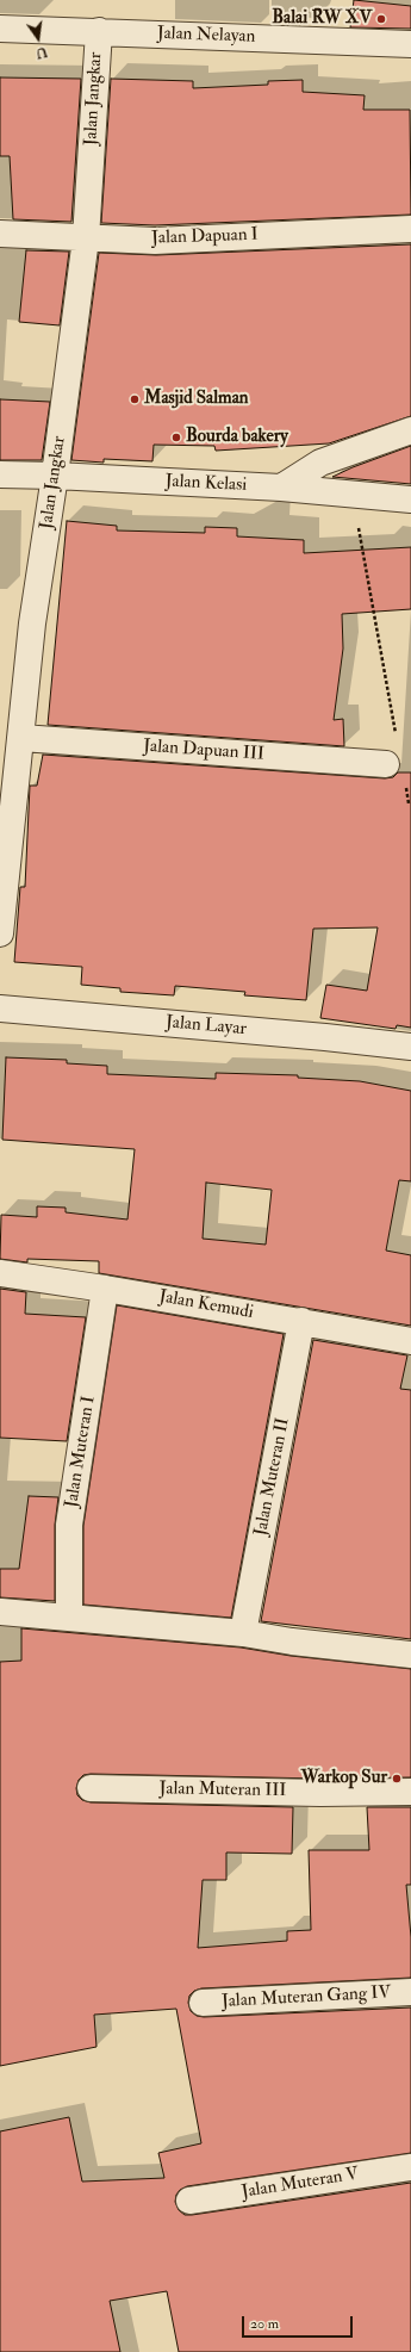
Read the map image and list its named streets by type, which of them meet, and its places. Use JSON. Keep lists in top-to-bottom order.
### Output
{
  "streets": {
    "street": [
      "Jalan Nelayan",
      "Jalan Jangkar",
      "Jalan Dapuan I",
      "Jalan Kelasi",
      "Jalan Dapuan III",
      "Jalan Layar",
      "Jalan Kemudi",
      "Jalan Muteran I",
      "Jalan Muteran II",
      "Jalan Muteran III",
      "Jalan Muteran Gang IV",
      "Jalan Muteran V"
    ]
  },
  "crossings": [
    ["Jalan Nelayan", "Jalan Jangkar"],
    ["Jalan Jangkar", "Jalan Dapuan I"],
    ["Jalan Jangkar", "Jalan Kelasi"],
    ["Jalan Jangkar", "Jalan Dapuan III"],
    ["Jalan Kemudi", "Jalan Muteran I"],
    ["Jalan Kemudi", "Jalan Muteran II"]
  ],
  "places": [
    "Balai RW XV",
    "Masjid Salman",
    "Bourda bakery",
    "Warkop Sur"
  ],
  "scale_bar": "20 m",
  "north": "bottom"
}
